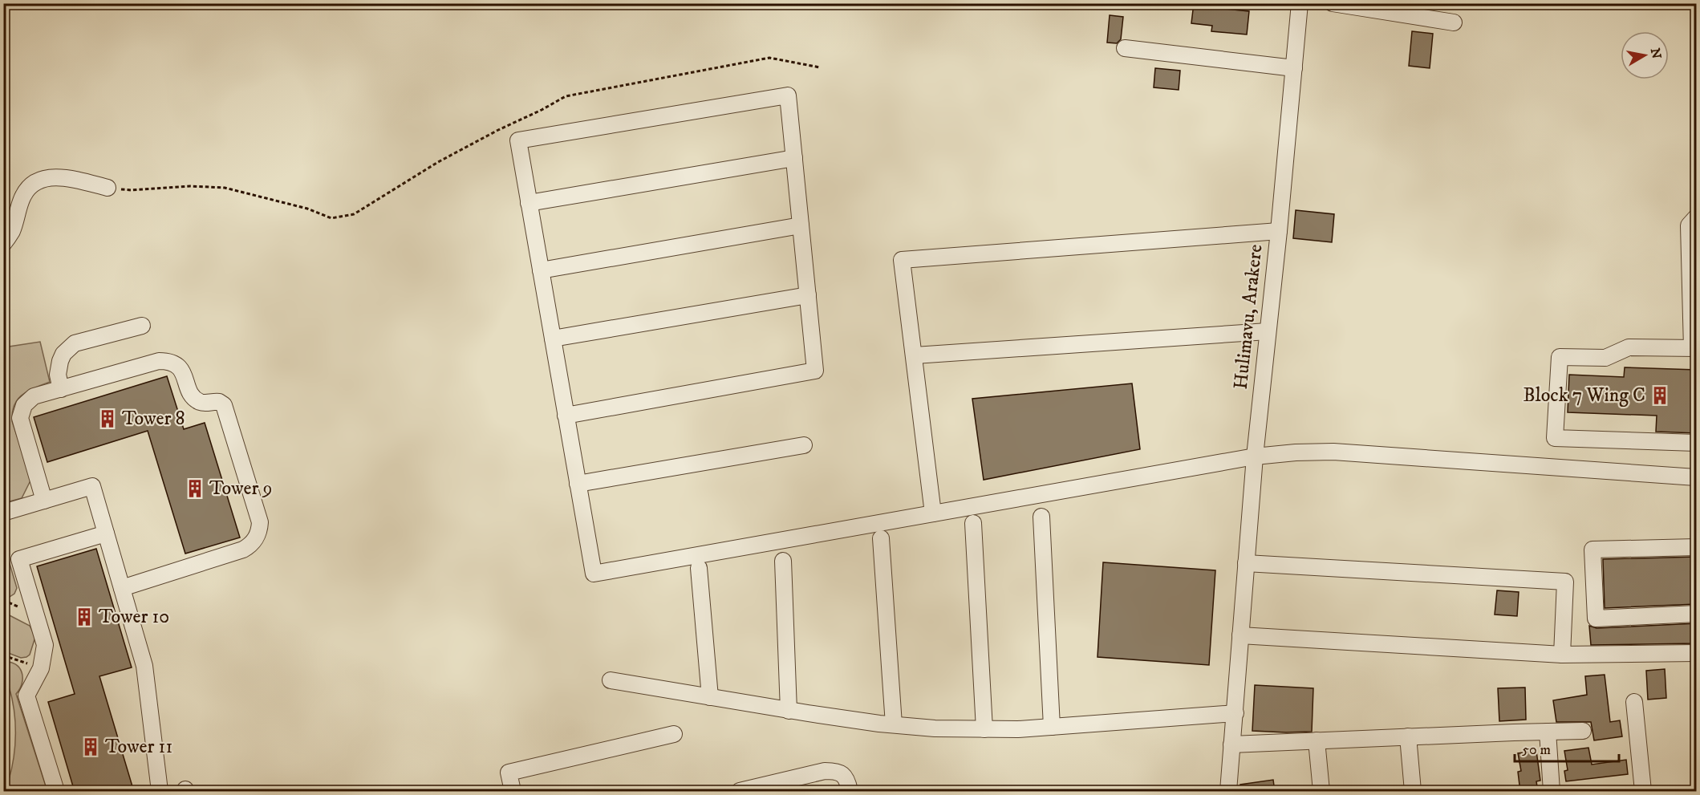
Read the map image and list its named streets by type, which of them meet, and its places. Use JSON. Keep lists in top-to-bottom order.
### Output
{
  "streets": {
    "street": ["Hulimavu, Arakere"]
  },
  "places": {
    "building": [
      "Block 7 Wing C",
      "Tower 8",
      "Tower 9",
      "Tower 10",
      "Tower 11"
    ]
  },
  "scale_bar": "50 m",
  "north": "right"
}
